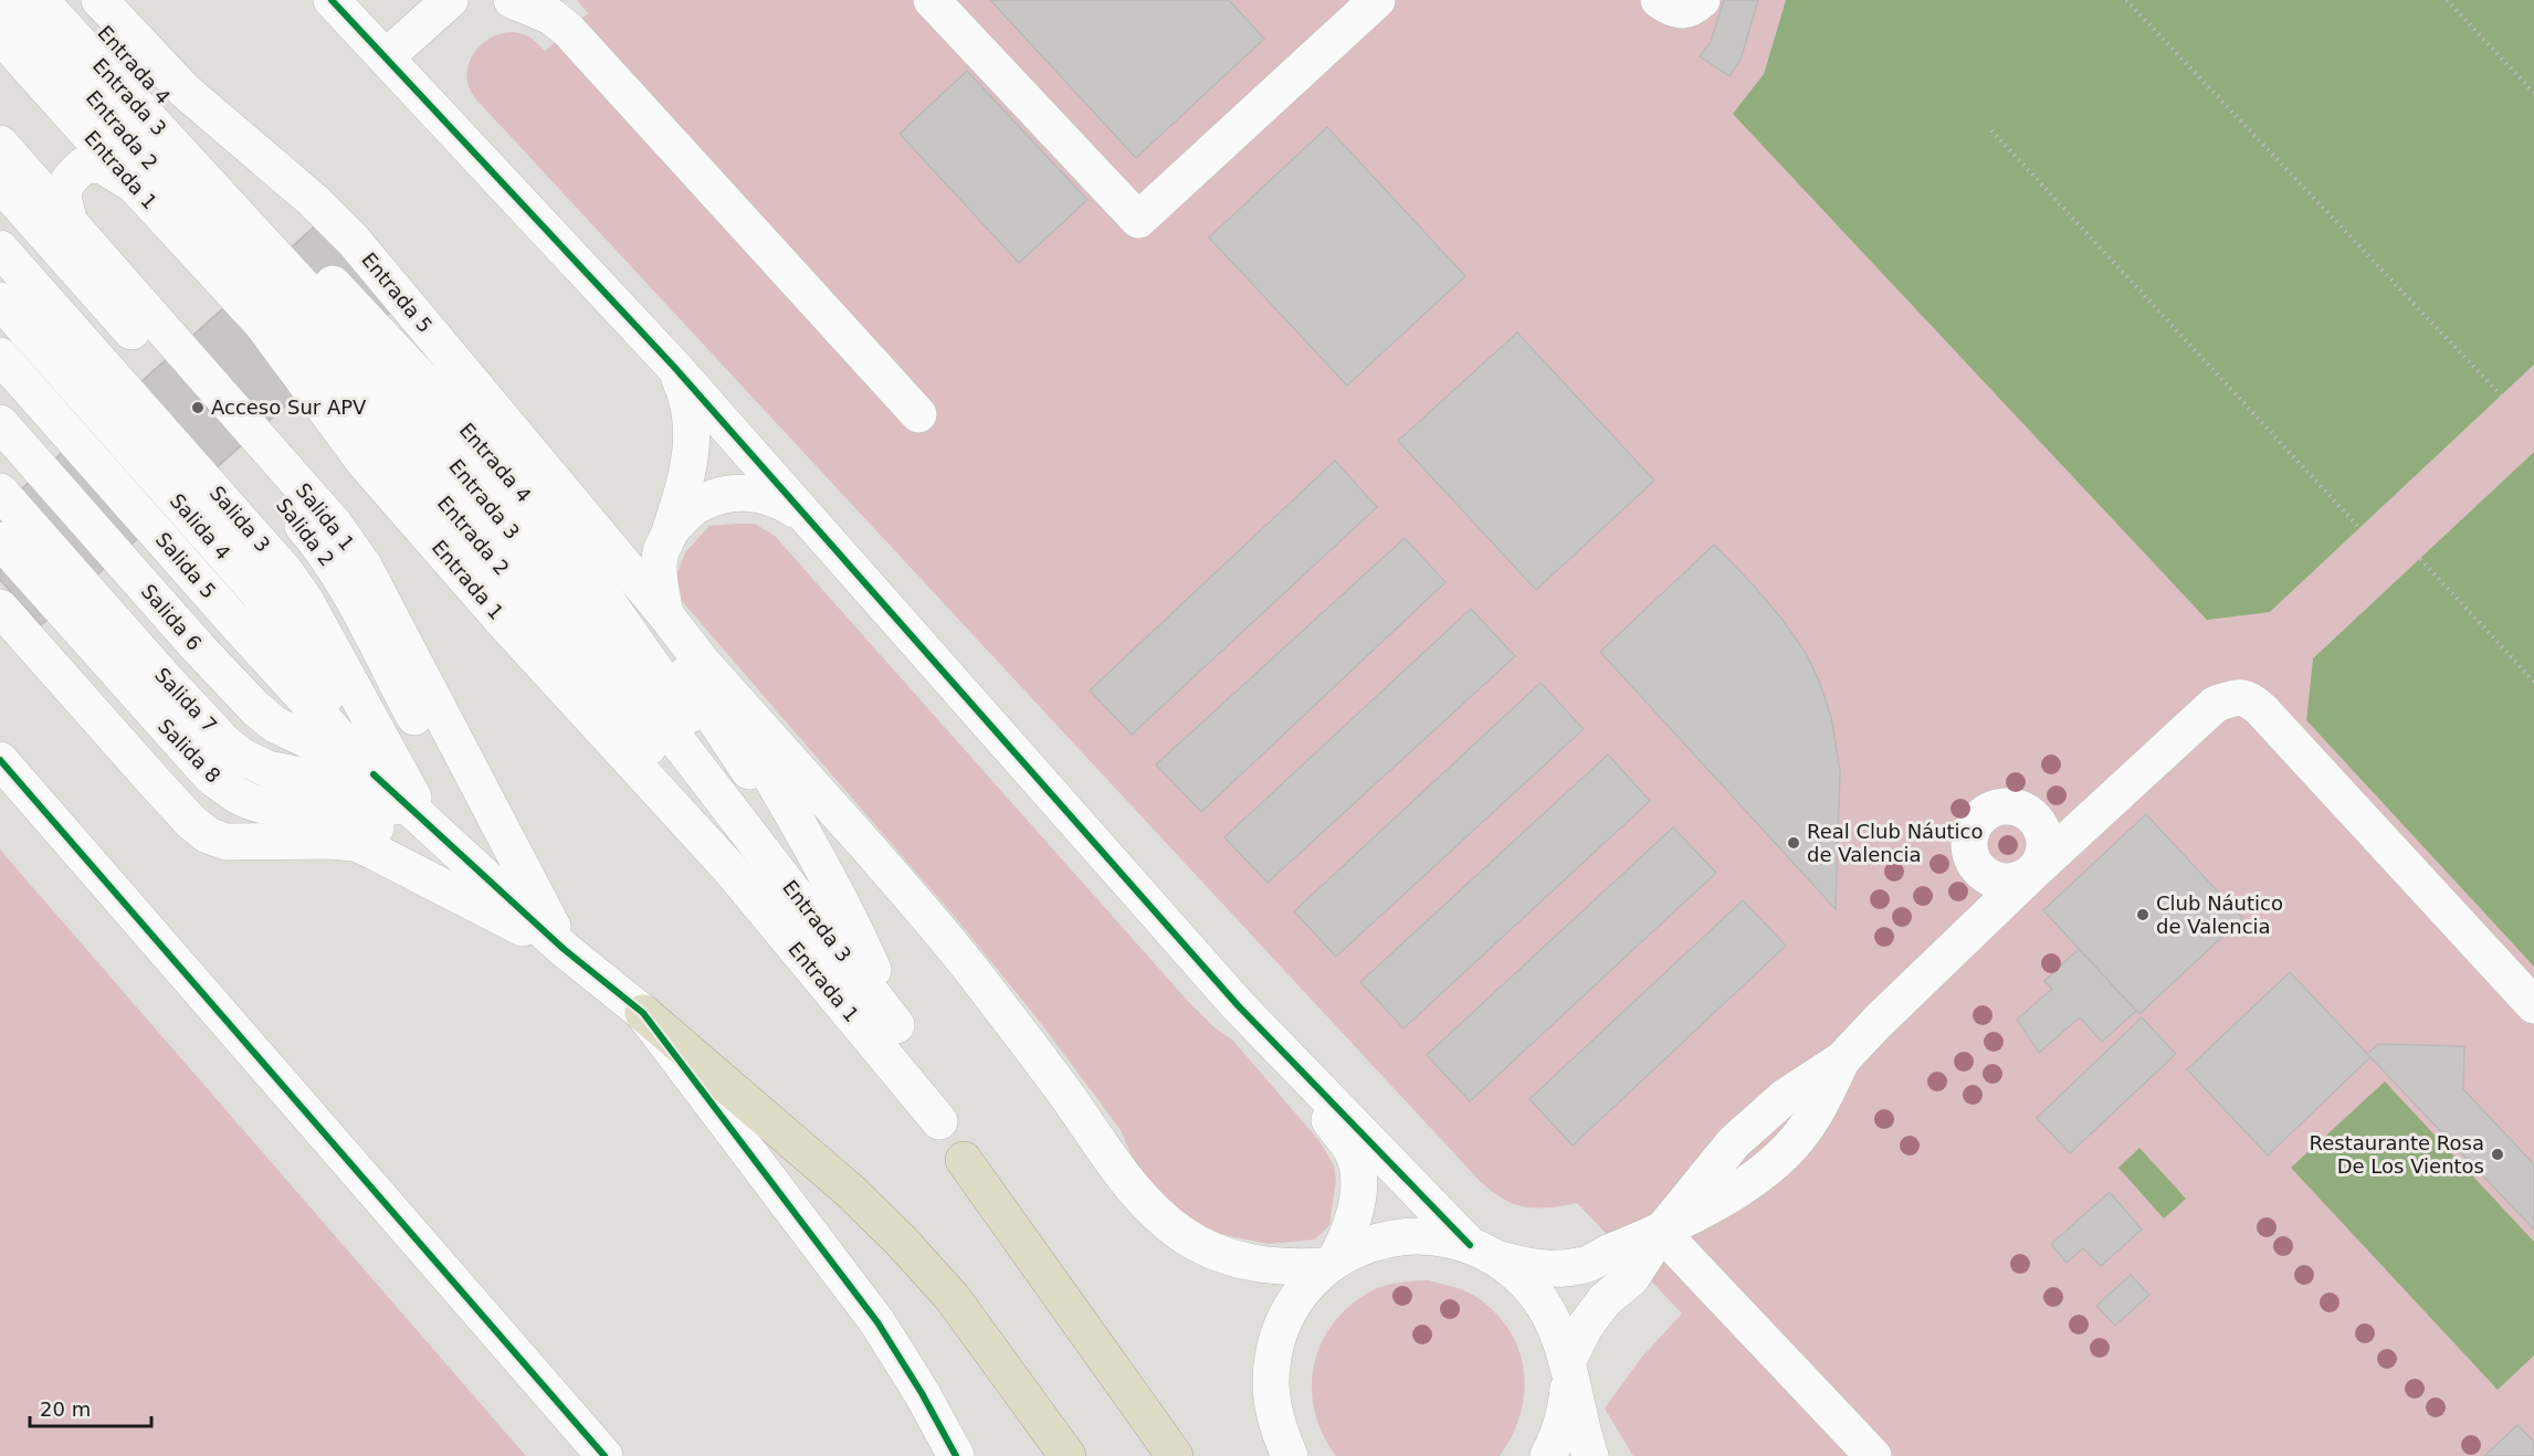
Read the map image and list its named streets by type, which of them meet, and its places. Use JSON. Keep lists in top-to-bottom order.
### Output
{
  "streets": {
    "street": [
      "Entrada 4",
      "Entrada 3",
      "Entrada 2",
      "Entrada 1",
      "Entrada 5",
      "Salida 1",
      "Salida 3",
      "Salida 4",
      "Salida 2",
      "Salida 5",
      "Salida 6",
      "Salida 7",
      "Salida 8"
    ]
  },
  "crossings": [
    ["Salida 3", "Salida 7"],
    ["Salida 4", "Salida 5"],
    ["Salida 4", "Salida 6"],
    ["Salida 2", "Salida 8"],
    ["Salida 5", "Salida 6"]
  ],
  "places": [
    "Acceso Sur APV",
    "Real Club Náutico de Valencia",
    "Club Náutico de Valencia",
    "Restaurante Rosa De Los Vientos"
  ],
  "scale_bar": "20 m"
}
